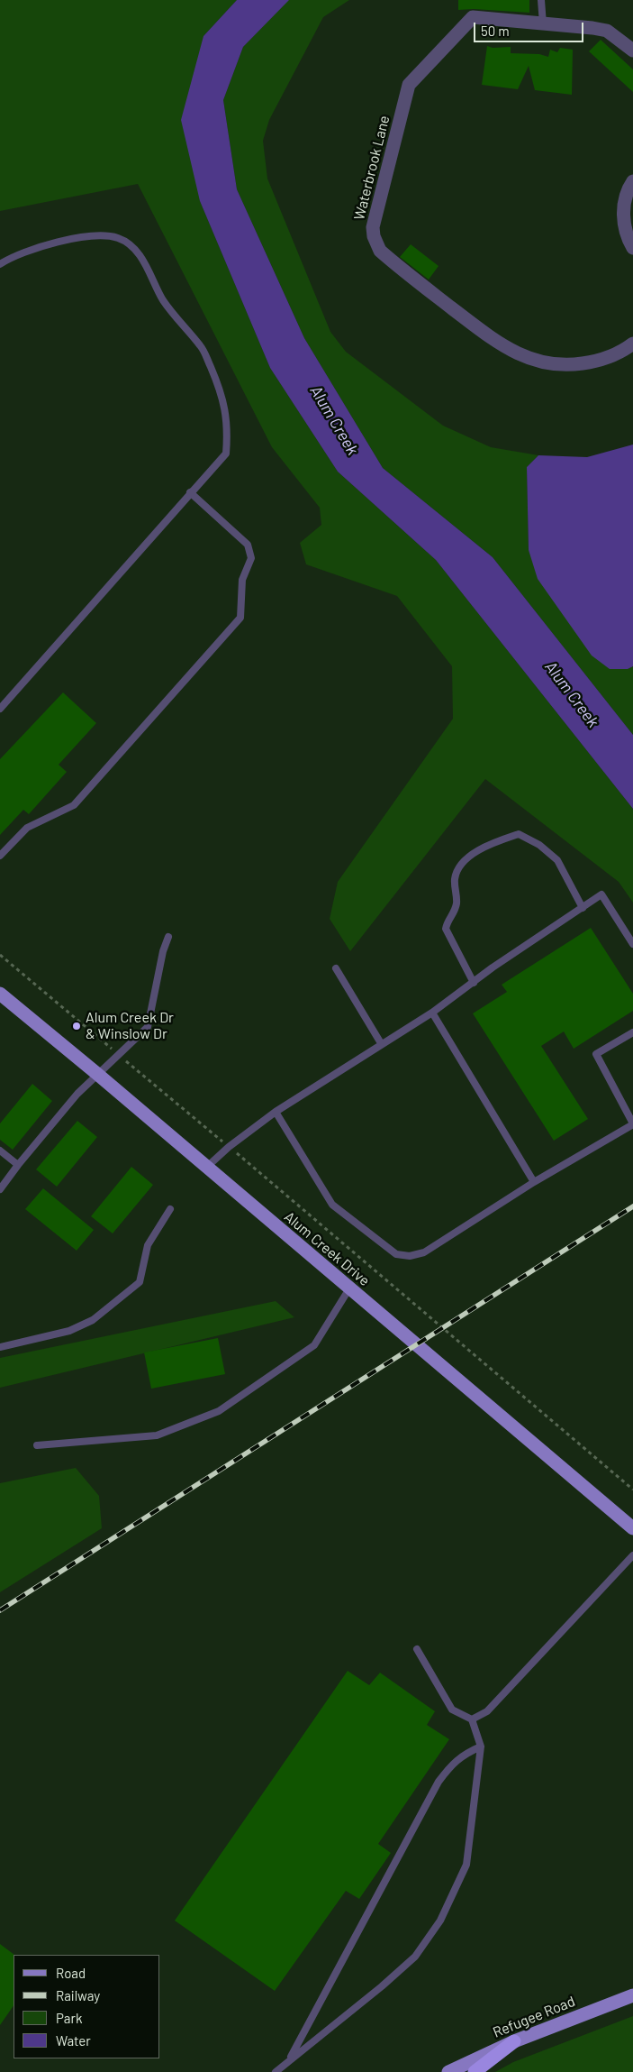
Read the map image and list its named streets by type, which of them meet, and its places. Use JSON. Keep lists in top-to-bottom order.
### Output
{
  "streets": {
    "main road": ["Alum Creek Drive", "Refugee Road"],
    "street": ["Waterbrook Lane"]
  },
  "water": ["Alum Creek"],
  "places": ["Alum Creek Dr & Winslow Dr"],
  "legend": [
    "Road",
    "Railway",
    "Park",
    "Water"
  ],
  "scale_bar": "50 m"
}
